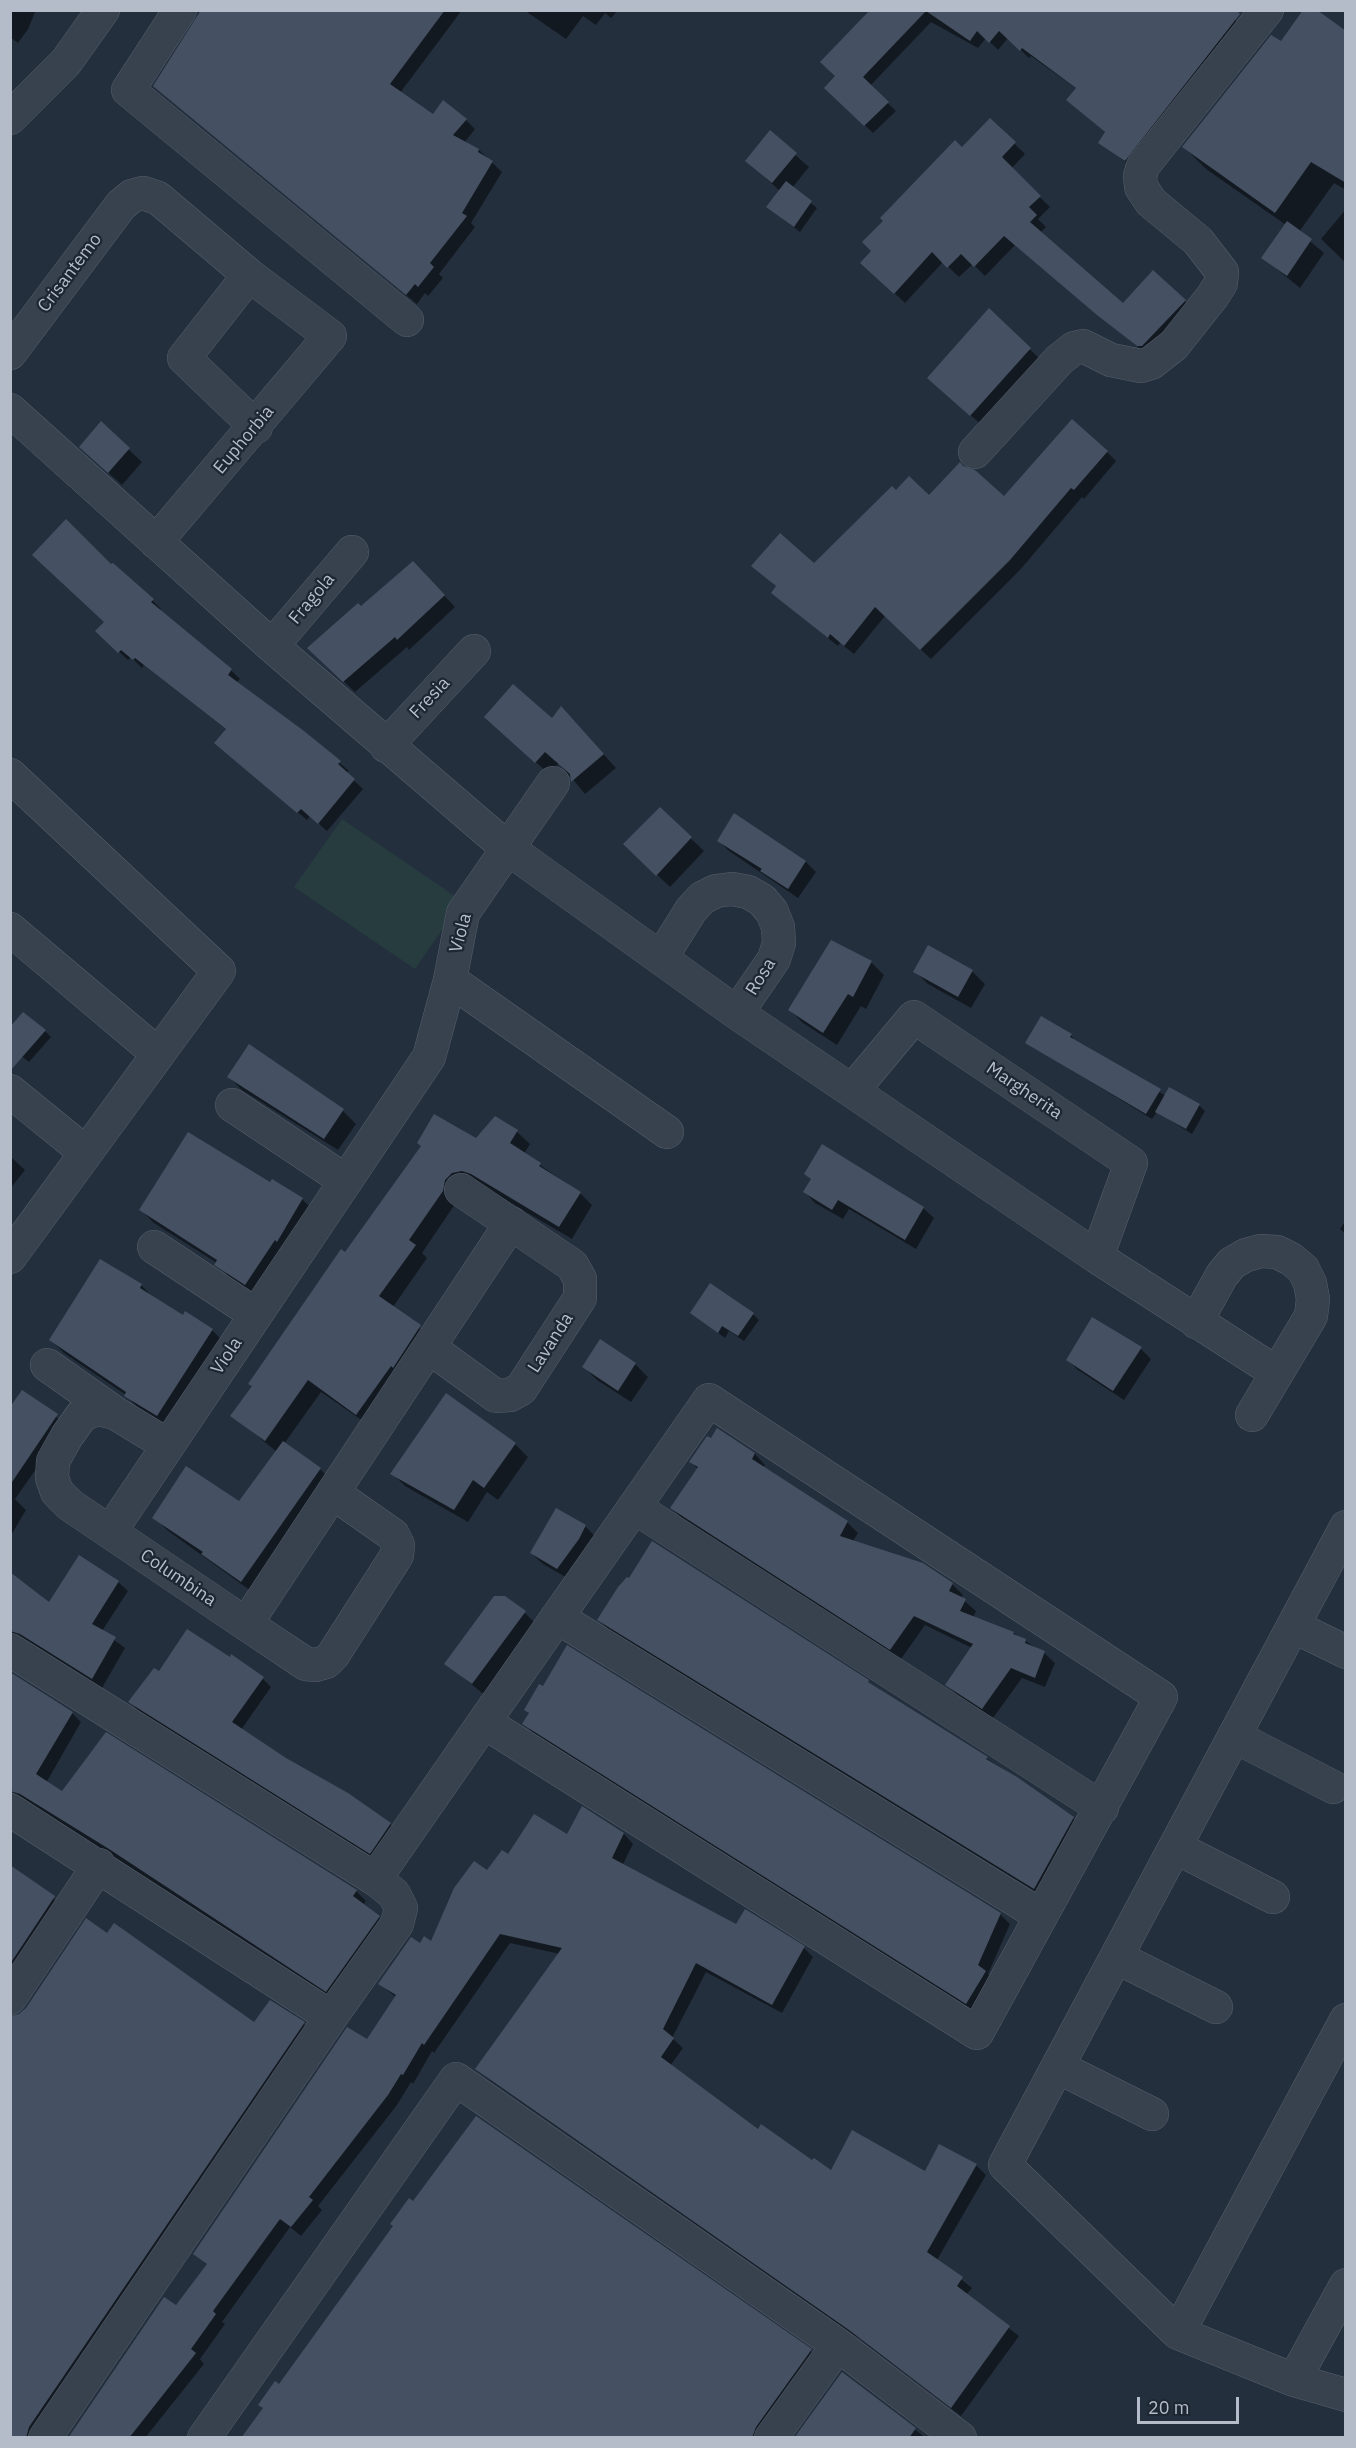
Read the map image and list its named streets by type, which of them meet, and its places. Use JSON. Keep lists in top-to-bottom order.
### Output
{
  "streets": {
    "street": [
      "Crisantemo",
      "Euphorbia",
      "Fragola",
      "Fresia",
      "Viola",
      "Rosa",
      "Margherita",
      "Lavanda",
      "Columbina"
    ]
  },
  "crossings": [
    ["Crisantemo", "Euphorbia"],
    ["Viola", "Columbina"]
  ],
  "scale_bar": "20 m"
}
